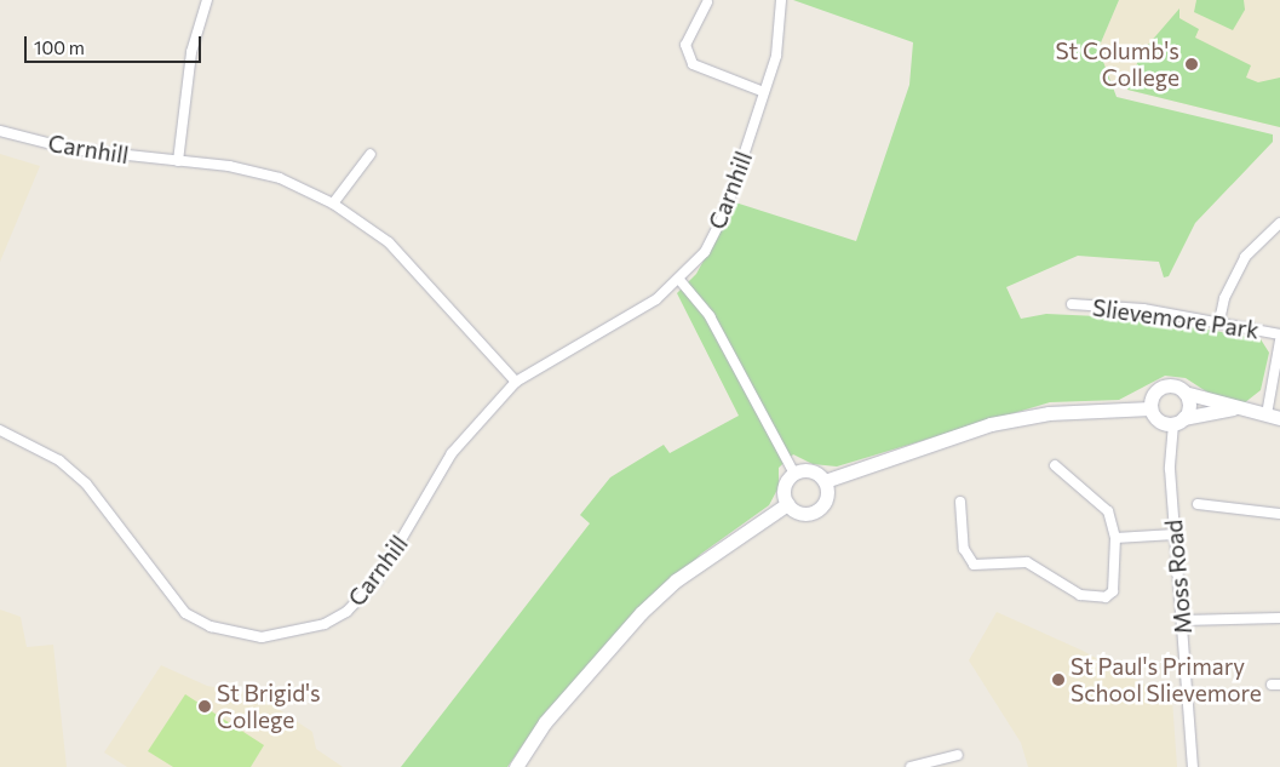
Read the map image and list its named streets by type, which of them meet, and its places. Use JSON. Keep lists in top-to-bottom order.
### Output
{
  "streets": {
    "street": ["Carnhill", "Slievemore Park", "Moss Road"]
  },
  "places": ["St Columb's College", "St Paul's Primary School Slievemore", "St Brigid's College"],
  "scale_bar": "100 m"
}
